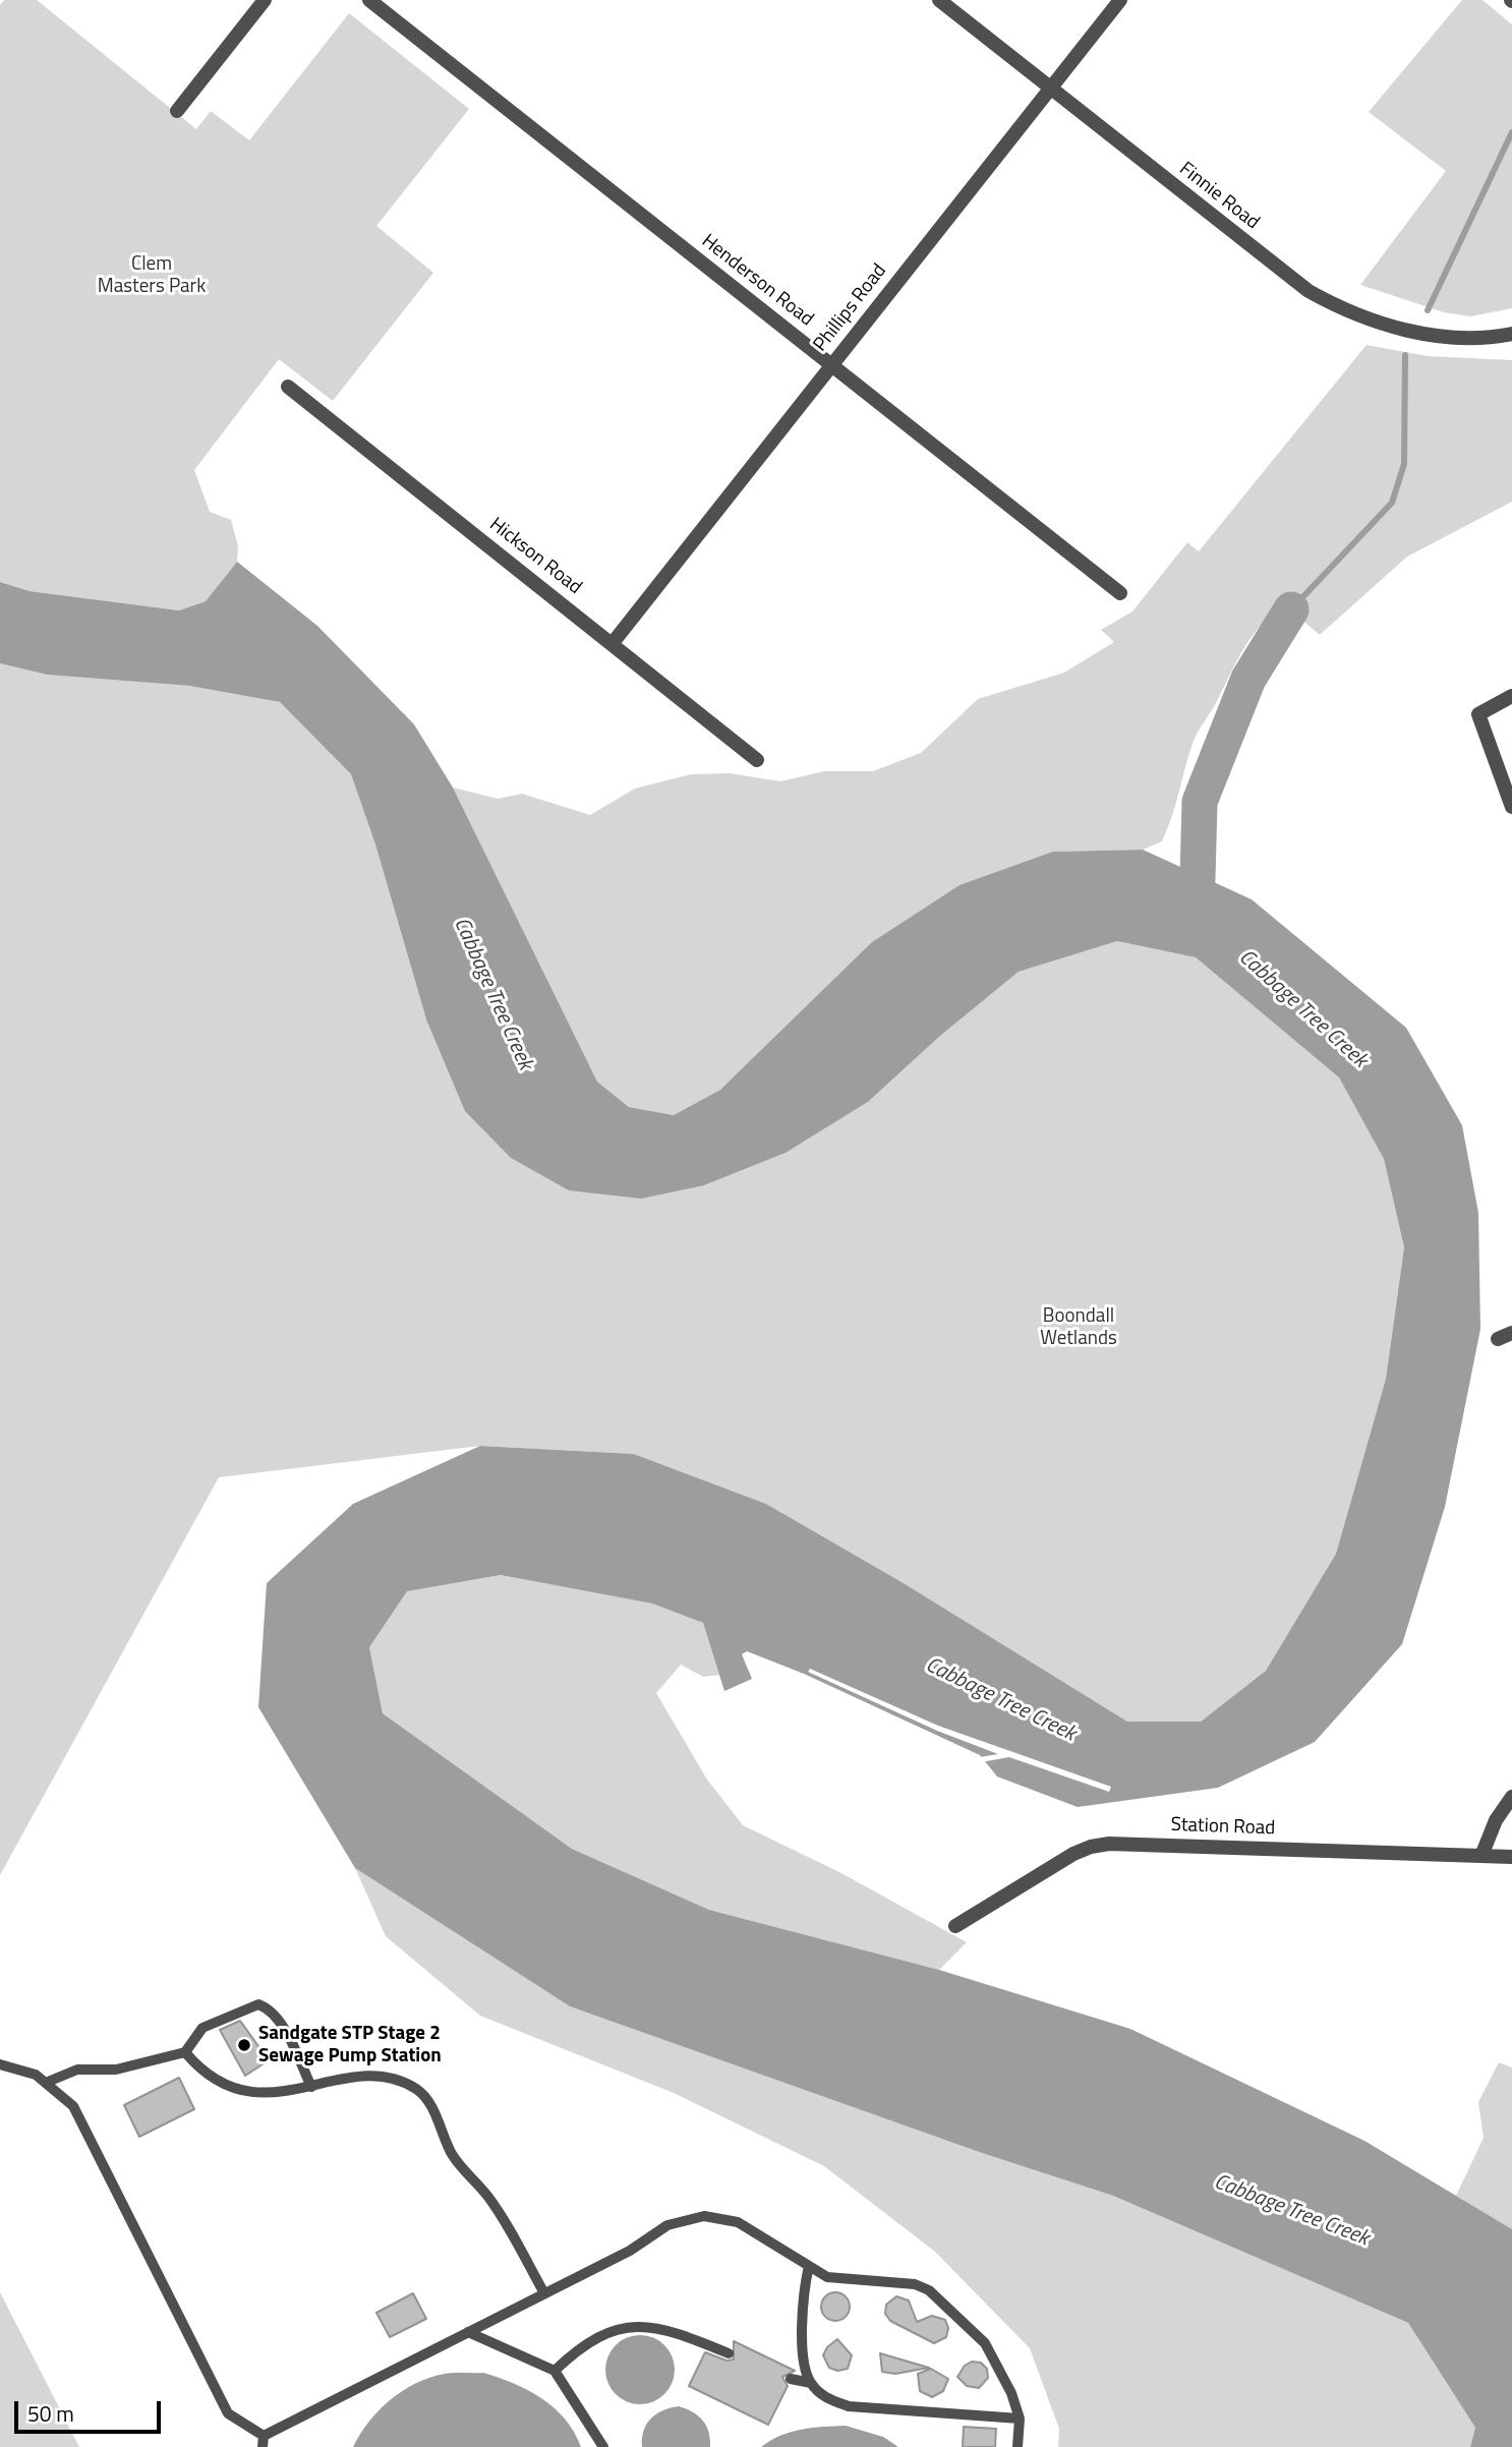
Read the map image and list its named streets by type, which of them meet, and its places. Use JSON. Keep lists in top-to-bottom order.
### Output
{
  "streets": {
    "street": [
      "Finnie Road",
      "Henderson Road",
      "Phillips Road",
      "Hickson Road",
      "Station Road"
    ]
  },
  "crossings": [
    ["Finnie Road", "Phillips Road"],
    ["Henderson Road", "Phillips Road"],
    ["Phillips Road", "Hickson Road"]
  ],
  "water": ["Cabbage Tree Creek"],
  "parks": ["Clem Masters Park", "Boondall Wetlands"],
  "places": ["Sandgate STP Stage 2 Sewage Pump Station"],
  "scale_bar": "50 m"
}
